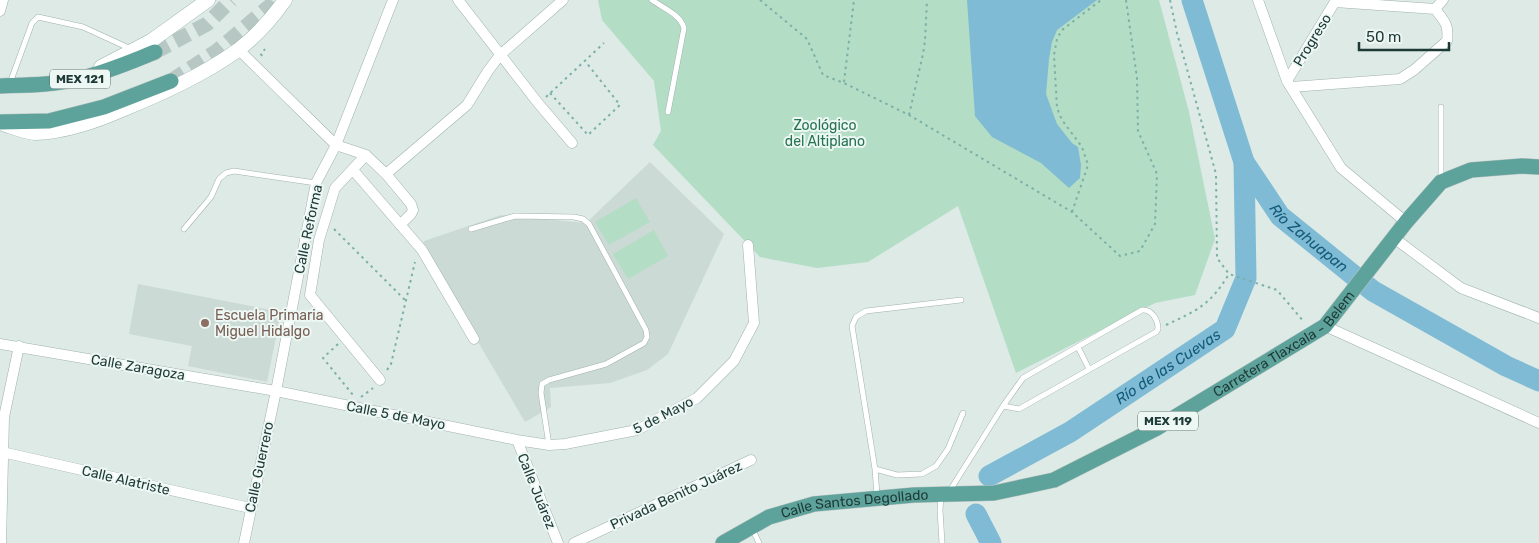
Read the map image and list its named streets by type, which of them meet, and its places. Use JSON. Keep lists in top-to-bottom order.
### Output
{
  "streets": {
    "main road": [
      "MEX 121",
      "Carretera Tlaxcala - Belem",
      "MEX 119",
      "Calle Santos Degollado"
    ],
    "street": [
      "Progreso",
      "Calle Reforma",
      "Calle Zaragoza",
      "Calle 5 de Mayo",
      "5 de Mayo",
      "Calle Guerrero",
      "Calle Alatriste",
      "Calle Juárez",
      "Privada Benito Juárez"
    ]
  },
  "crossings": [
    ["Calle Reforma", "Calle Zaragoza"],
    ["Calle Reforma", "Calle 5 de Mayo"],
    ["Calle Reforma", "Calle Guerrero"],
    ["Carretera Tlaxcala - Belem", "Calle Santos Degollado"],
    ["Calle Zaragoza", "Calle 5 de Mayo"],
    ["Calle Zaragoza", "Calle Guerrero"],
    ["Calle 5 de Mayo", "5 de Mayo"],
    ["Calle 5 de Mayo", "Calle Guerrero"],
    ["Calle 5 de Mayo", "Calle Juárez"],
    ["5 de Mayo", "Calle Juárez"],
    ["Calle Guerrero", "Calle Alatriste"]
  ],
  "water": ["Río Zahuapan", "Río de las Cuevas"],
  "parks": ["Zoológico del Altiplano"],
  "places": ["Escuela Primaria Miguel Hidalgo"],
  "scale_bar": "50 m"
}
